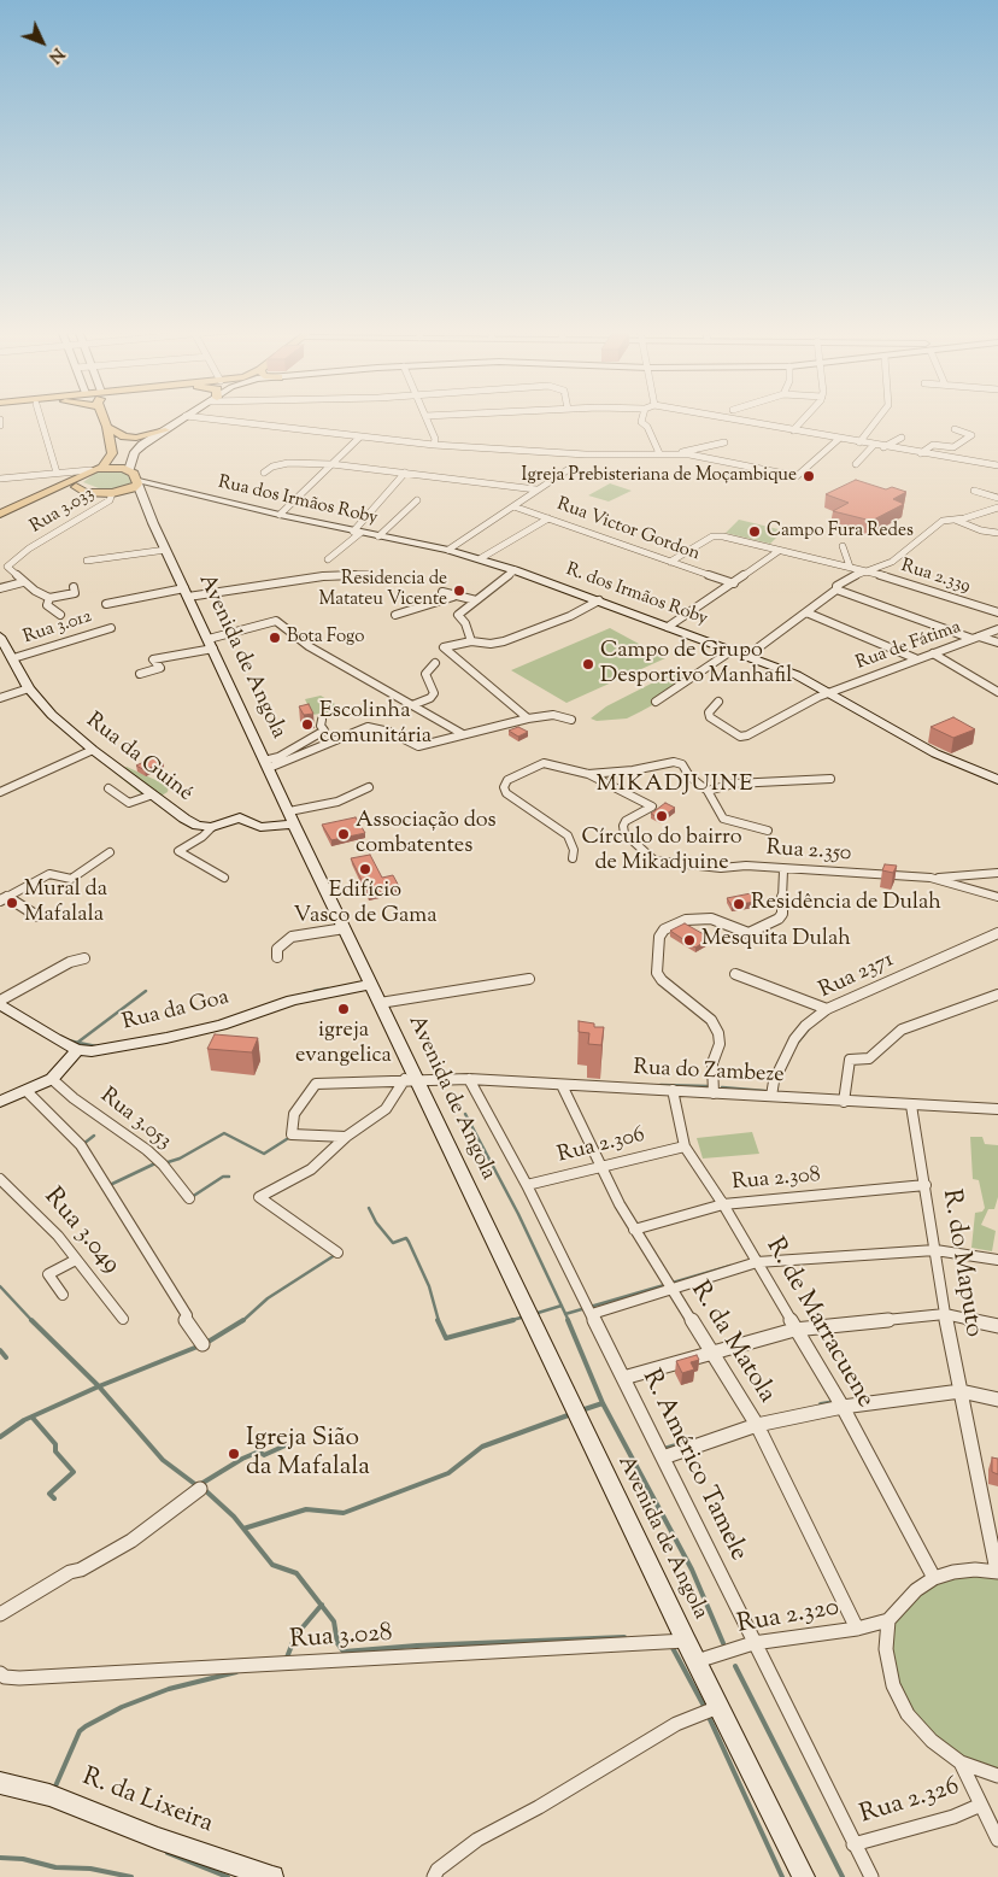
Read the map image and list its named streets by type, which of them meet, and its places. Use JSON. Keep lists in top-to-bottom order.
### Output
{
  "streets": {
    "main road": [
      "Rua dos Irmãos Roby",
      "R. dos Irmãos Roby",
      "Avenida de Angola",
      "Rua da Guiné",
      "Rua da Goa",
      "R. da Lixeira"
    ],
    "street": [
      "Rua 3.033",
      "Rua Victor Gordon",
      "Rua 2.339",
      "Rua 3.012",
      "Rua de Fátima",
      "Rua 2.350",
      "Rua 2371",
      "Rua do Zambeze",
      "Rua 3.053",
      "Rua 2.306",
      "Rua 2.308",
      "Rua 3.049",
      "R. do Maputo",
      "R. de Marracuene",
      "R. da Matola",
      "R. Américo Tamele",
      "Rua 2.320",
      "Rua 3.028",
      "Rua 2.326"
    ]
  },
  "crossings": [
    ["Rua dos Irmãos Roby", "R. dos Irmãos Roby"],
    ["Rua dos Irmãos Roby", "Avenida de Angola"],
    ["Rua Victor Gordon", "Rua 2.339"],
    ["R. dos Irmãos Roby", "Rua de Fátima"],
    ["Rua 3.012", "Rua da Guiné"],
    ["Avenida de Angola", "Rua da Goa"],
    ["Avenida de Angola", "Rua do Zambeze"],
    ["Avenida de Angola", "Rua 2.320"],
    ["Avenida de Angola", "Rua 3.028"],
    ["Rua 2371", "Rua do Zambeze"],
    ["Rua do Zambeze", "R. do Maputo"],
    ["Rua do Zambeze", "R. de Marracuene"],
    ["Rua do Zambeze", "R. da Matola"],
    ["Rua do Zambeze", "R. Américo Tamele"],
    ["Rua 2.306", "R. de Marracuene"],
    ["Rua 2.306", "R. da Matola"],
    ["Rua 2.306", "R. Américo Tamele"],
    ["Rua 2.308", "R. do Maputo"],
    ["Rua 2.308", "R. de Marracuene"],
    ["Rua 2.308", "R. da Matola"],
    ["R. da Matola", "Rua 2.320"],
    ["R. Américo Tamele", "Rua 2.320"],
    ["R. Américo Tamele", "Rua 2.326"]
  ],
  "districts": ["MIKADJUINE"],
  "places": [
    "Igreja Prebisteriana de Moçambique",
    "Campo Fura Redes",
    "Residencia de Matateu Vicente",
    "Bota Fogo",
    "Campo de Grupo Desportivo Manhafil",
    "Escolinha comunitária",
    "Círculo do bairro de Mikadjuine",
    "Associação dos combatentes",
    "Edifício Vasco de Gama",
    "Mural da Mafalala",
    "Residência de Dulah",
    "Mesquita Dulah",
    "igreja evangelica",
    "Igreja Sião da Mafalala"
  ],
  "north": "bottom right"
}
